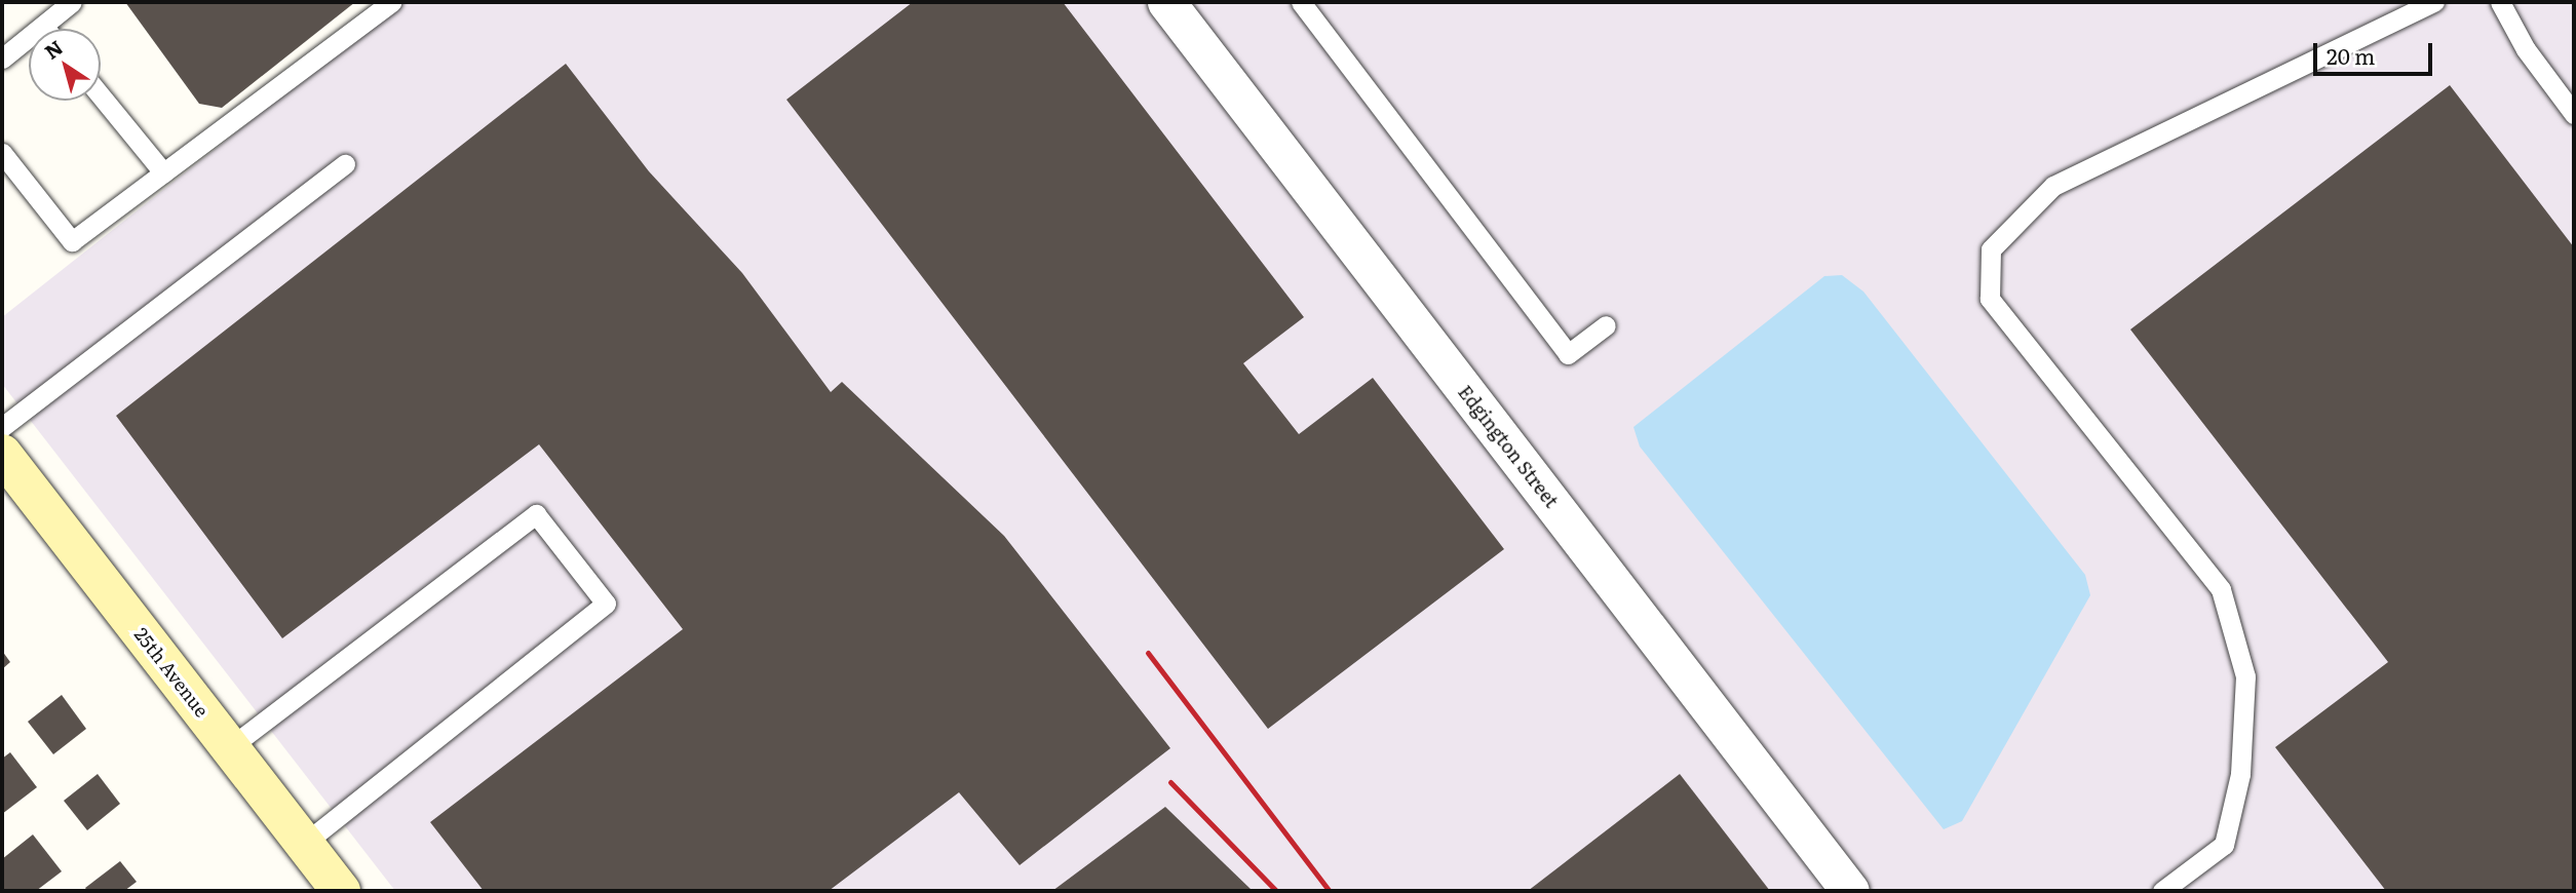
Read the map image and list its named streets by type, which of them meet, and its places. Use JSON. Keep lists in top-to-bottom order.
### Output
{
  "streets": {
    "main road": ["25th Avenue"],
    "street": ["Edgington Street"]
  },
  "scale_bar": "20 m",
  "north": "top left"
}
